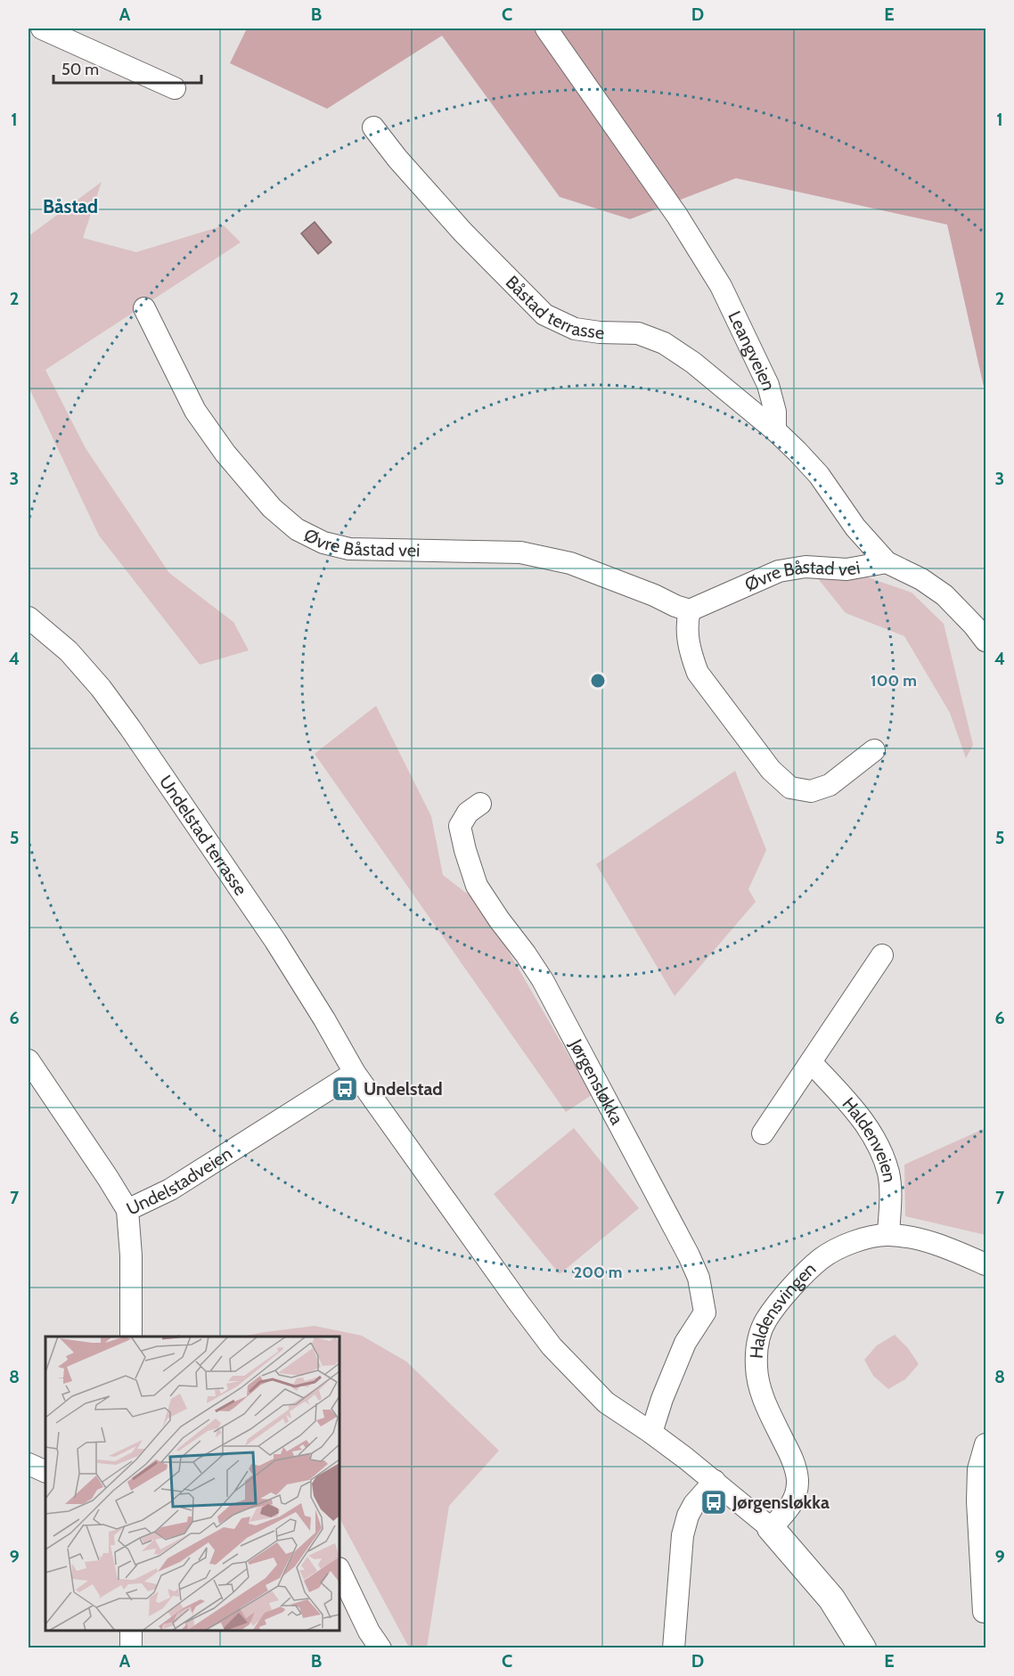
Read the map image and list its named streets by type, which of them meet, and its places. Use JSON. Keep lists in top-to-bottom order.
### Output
{
  "streets": {
    "street": [
      "Båstad terrasse",
      "Leangveien",
      "Øvre Båstad vei",
      "Undelstad terrasse",
      "Jørgensløkka",
      "Haldenveien",
      "Undelstadveien",
      "Haldensvingen"
    ]
  },
  "crossings": [
    ["Båstad terrasse", "Leangveien"],
    ["Undelstad terrasse", "Undelstadveien"],
    ["Haldenveien", "Haldensvingen"]
  ],
  "districts": ["Båstad"],
  "places": {
    "bus stop": ["Undelstad", "Jørgensløkka"]
  },
  "scale_bar": "50 m",
  "grid": {
    "columns": [
      "A",
      "B",
      "C",
      "D",
      "E"
    ],
    "rows": [
      "1",
      "2",
      "3",
      "4",
      "5",
      "6",
      "7",
      "8",
      "9"
    ]
  },
  "rings": ["100 m", "200 m"]
}
